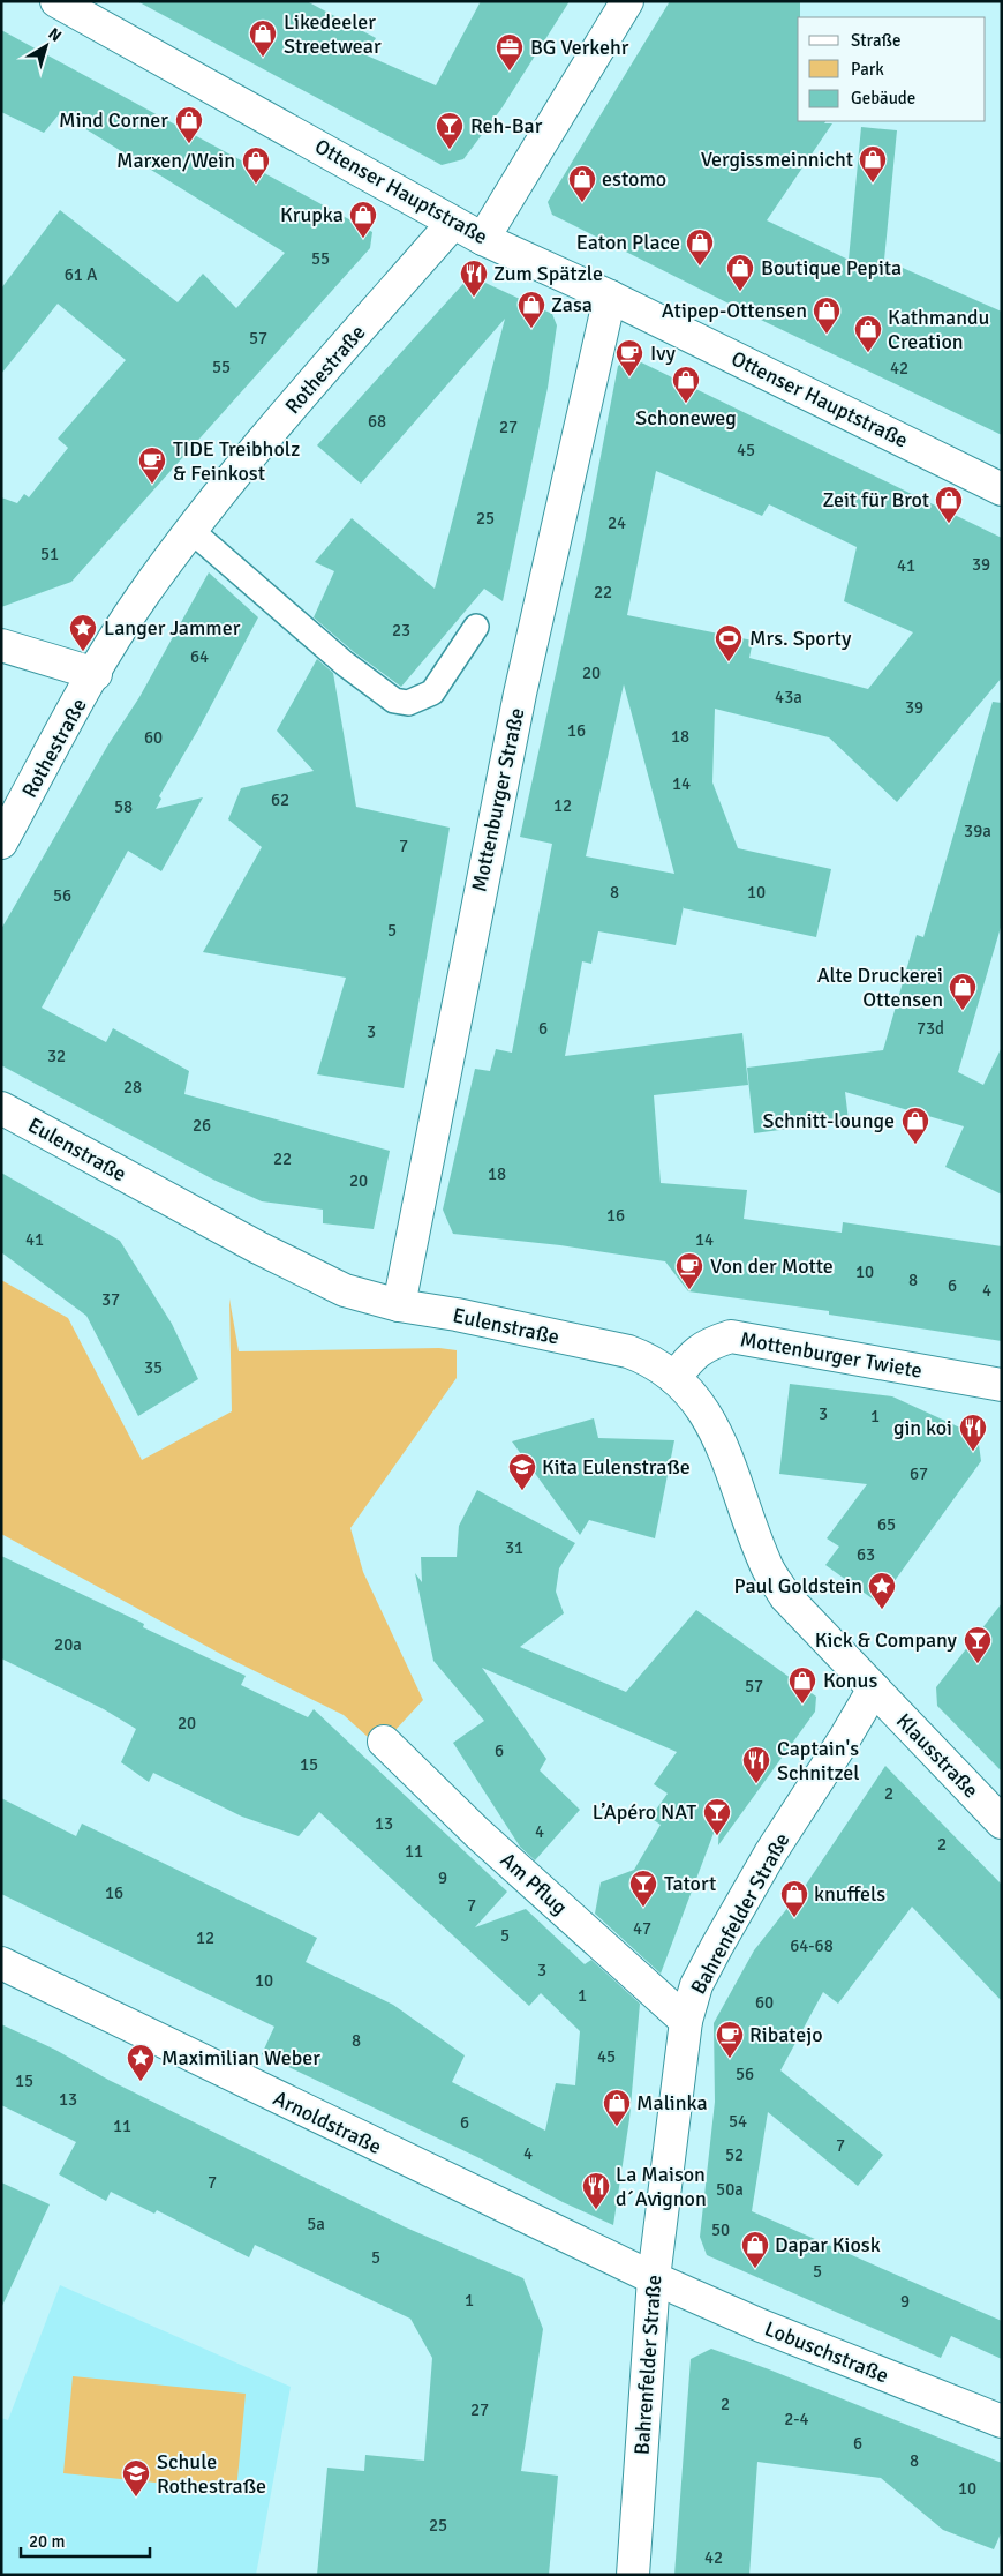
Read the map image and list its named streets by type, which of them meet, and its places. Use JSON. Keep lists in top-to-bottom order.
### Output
{
  "streets": {
    "street": [
      "Ottenser Hauptstraße",
      "Rothestraße",
      "Mottenburger Straße",
      "Eulenstraße",
      "Mottenburger Twiete",
      "Klausstraße",
      "Am Pflug",
      "Bahrenfelder Straße",
      "Arnoldstraße",
      "Lobuschstraße"
    ]
  },
  "crossings": [
    ["Ottenser Hauptstraße", "Rothestraße"],
    ["Ottenser Hauptstraße", "Mottenburger Straße"],
    ["Mottenburger Straße", "Eulenstraße"],
    ["Eulenstraße", "Mottenburger Twiete"],
    ["Eulenstraße", "Klausstraße"],
    ["Eulenstraße", "Bahrenfelder Straße"],
    ["Klausstraße", "Bahrenfelder Straße"],
    ["Am Pflug", "Bahrenfelder Straße"],
    ["Bahrenfelder Straße", "Arnoldstraße"],
    ["Bahrenfelder Straße", "Lobuschstraße"],
    ["Arnoldstraße", "Lobuschstraße"]
  ],
  "places": {
    "shop": [
      "Likedeeler Streetwear",
      "Mind Corner",
      "Vergissmeinnicht",
      "Marxen/Wein",
      "estomo",
      "Krupka",
      "Eaton Place",
      "Boutique Pepita",
      "Zasa",
      "Atipep-Ottensen",
      "Kathmandu Creation",
      "Schoneweg",
      "Zeit für Brot",
      "Alte Druckerei Ottensen",
      "Schnitt-lounge",
      "Konus",
      "knuffels",
      "Malinka",
      "Dapar Kiosk"
    ],
    "office": ["BG Verkehr"],
    "bar": [
      "Reh-Bar",
      "Kick & Company",
      "L’Apéro NAT",
      "Tatort"
    ],
    "restaurant": [
      "Zum Spätzle",
      "gin koi",
      "Captain's Schnitzel",
      "La Maison d´Avignon"
    ],
    "cafe": [
      "Ivy",
      "TIDE Treibholz & Feinkost",
      "Von der Motte",
      "Ribatejo"
    ],
    "place": ["Langer Jammer", "Paul Goldstein", "Maximilian Weber"],
    "sports": ["Mrs. Sporty"],
    "school or university": ["Kita Eulenstraße", "Schule Rothestraße"]
  },
  "house_numbers": [
    "55",
    "61 A",
    "57",
    "55",
    "42",
    "68",
    "27",
    "45",
    "25",
    "24",
    "51",
    "39",
    "41",
    "22",
    "23",
    "64",
    "20",
    "43a",
    "39",
    "16",
    "18",
    "60",
    "14",
    "62",
    "12",
    "58",
    "39a",
    "7",
    "8",
    "10",
    "56",
    "5",
    "6",
    "73d",
    "3",
    "32",
    "28",
    "26",
    "22",
    "18",
    "20",
    "16",
    "41",
    "14",
    "10",
    "8",
    "6",
    "4",
    "37",
    "35",
    "3",
    "1",
    "67",
    "65",
    "31",
    "63",
    "20a",
    "57",
    "20",
    "6",
    "15",
    "2",
    "13",
    "4",
    "2",
    "11",
    "9",
    "16",
    "7",
    "47",
    "5",
    "12",
    "64-68",
    "3",
    "10",
    "1",
    "60",
    "8",
    "45",
    "56",
    "15",
    "13",
    "54",
    "6",
    "11",
    "7",
    "4",
    "52",
    "7",
    "50a",
    "5a",
    "50",
    "5",
    "5",
    "1",
    "9",
    "2",
    "27",
    "2-4",
    "6",
    "8",
    "10",
    "25",
    "42"
  ],
  "legend": ["Straße", "Park", "Gebäude"],
  "scale_bar": "20 m",
  "north": "top right"
}
